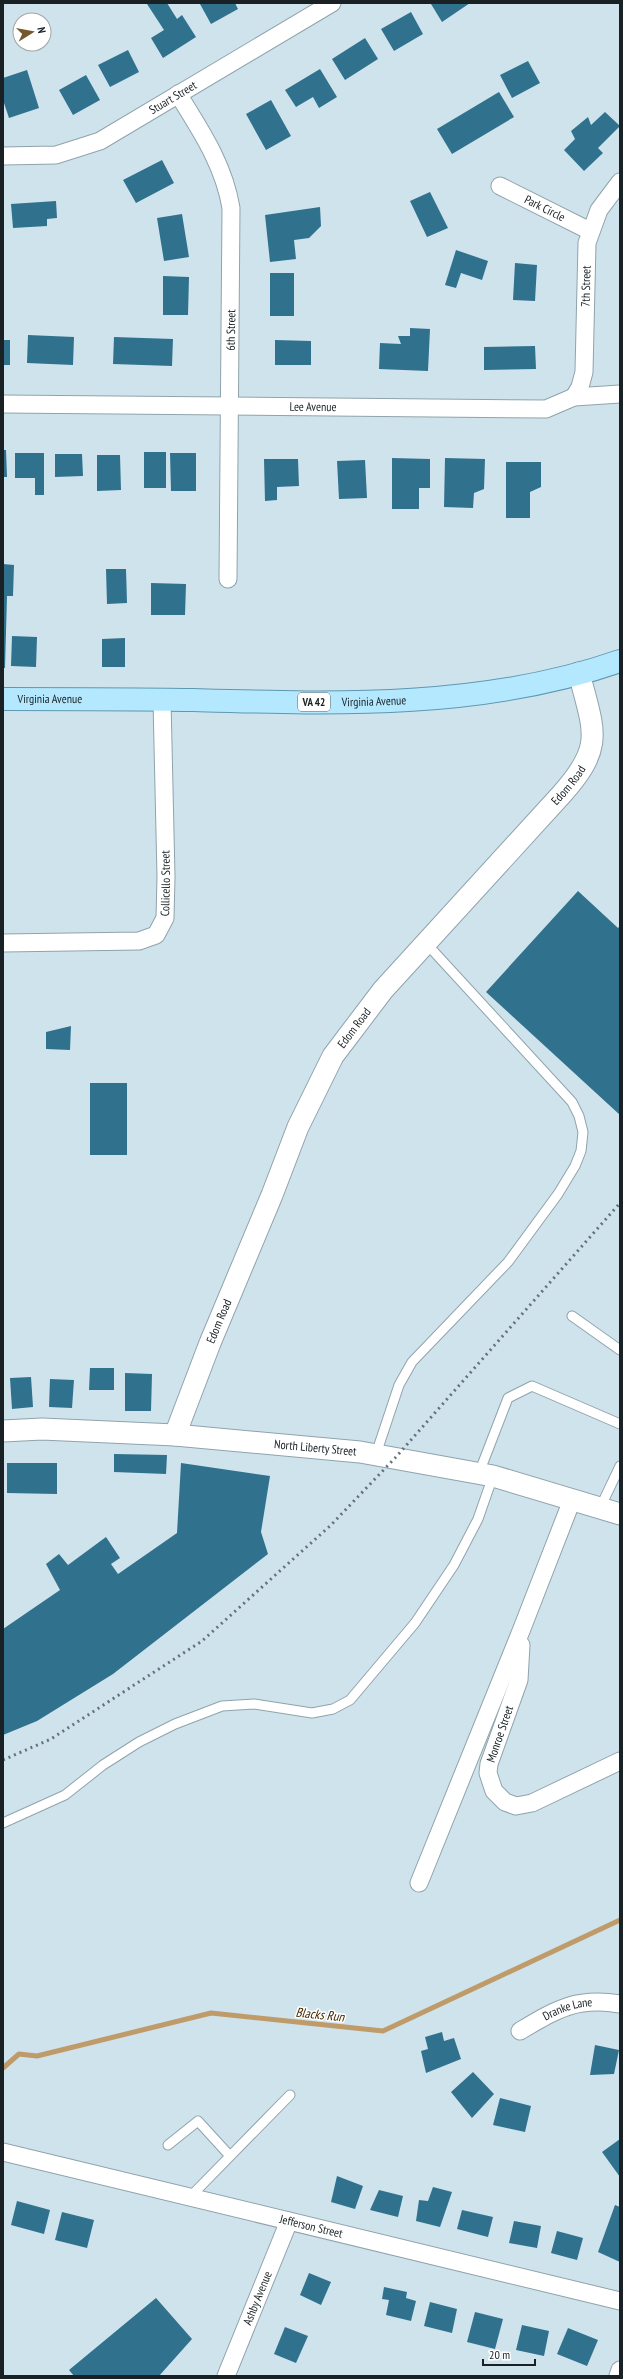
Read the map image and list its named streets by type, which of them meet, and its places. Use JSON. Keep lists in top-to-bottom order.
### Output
{
  "streets": {
    "main road": ["Virginia Avenue", "VA 42"],
    "street": [
      "Stuart Street",
      "Park Circle",
      "7th Street",
      "6th Street",
      "Lee Avenue",
      "Edom Road",
      "Collicello Street",
      "North Liberty Street",
      "Monroe Street",
      "Dranke Lane",
      "Jefferson Street",
      "Ashby Avenue"
    ]
  },
  "crossings": [
    ["Stuart Street", "6th Street"],
    ["Park Circle", "7th Street"],
    ["7th Street", "Lee Avenue"],
    ["6th Street", "Lee Avenue"],
    ["Virginia Avenue", "Edom Road"],
    ["Virginia Avenue", "Collicello Street"],
    ["Edom Road", "North Liberty Street"],
    ["North Liberty Street", "Monroe Street"],
    ["Jefferson Street", "Ashby Avenue"]
  ],
  "water": ["Blacks Run"],
  "scale_bar": "20 m",
  "north": "right"
}
